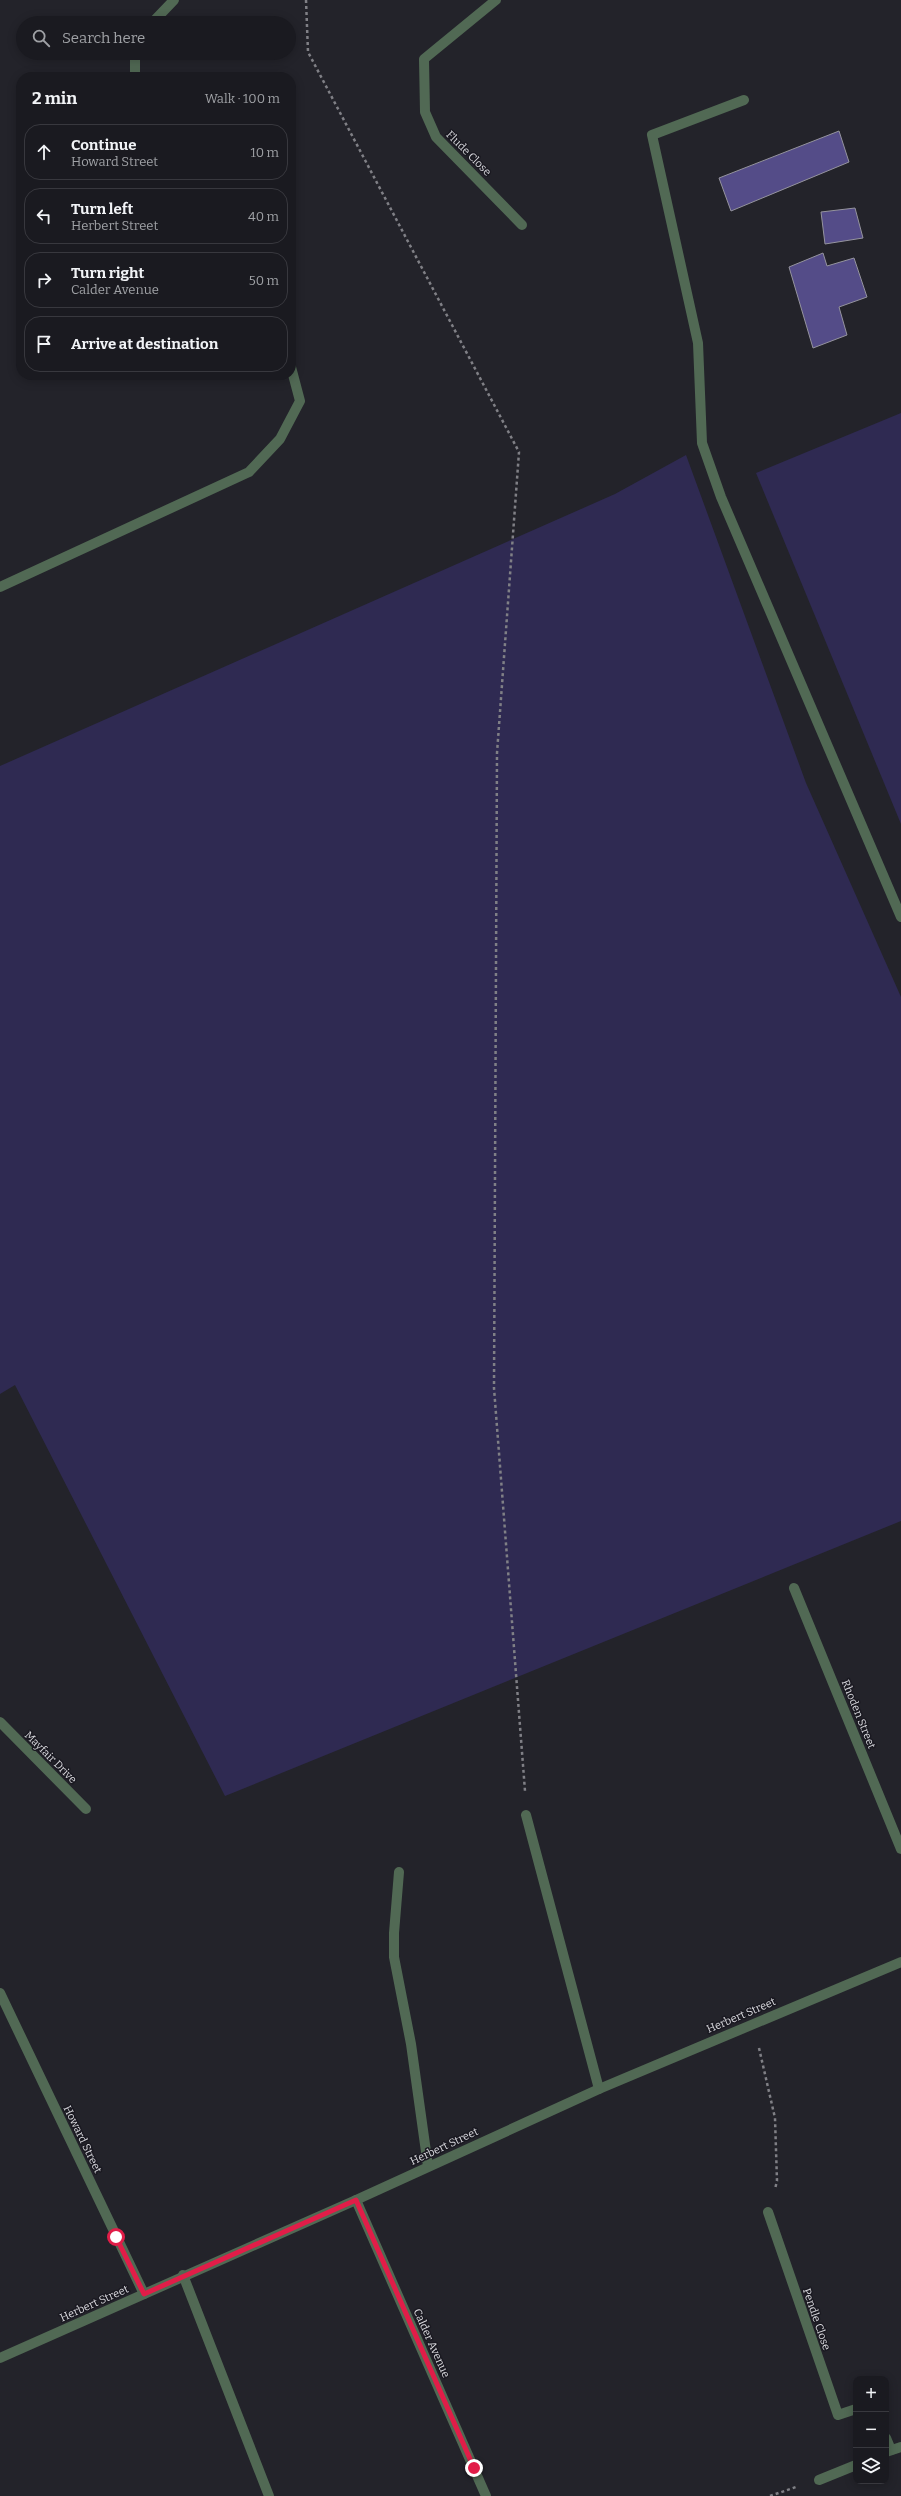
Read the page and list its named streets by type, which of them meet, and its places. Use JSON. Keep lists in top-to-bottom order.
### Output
{
  "streets": {
    "street": [
      "Flude Close",
      "Rhoden Street",
      "Mayfair Drive",
      "Herbert Street",
      "Howard Street",
      "Pendle Close",
      "Calder Avenue"
    ]
  },
  "crossings": [
    ["Herbert Street", "Howard Street"],
    ["Herbert Street", "Calder Avenue"]
  ],
  "page": {
    "search": "Search here",
    "heading": ["2 min", "Walk · 100 m"],
    "list": [
      ["Continue", "Howard Street", "10 m"],
      ["Turn left", "Herbert Street", "40 m"],
      ["Turn right", "Calder Avenue", "50 m"],
      "Arrive at destination"
    ],
    "map_buttons": ["+", "−"]
  }
}
